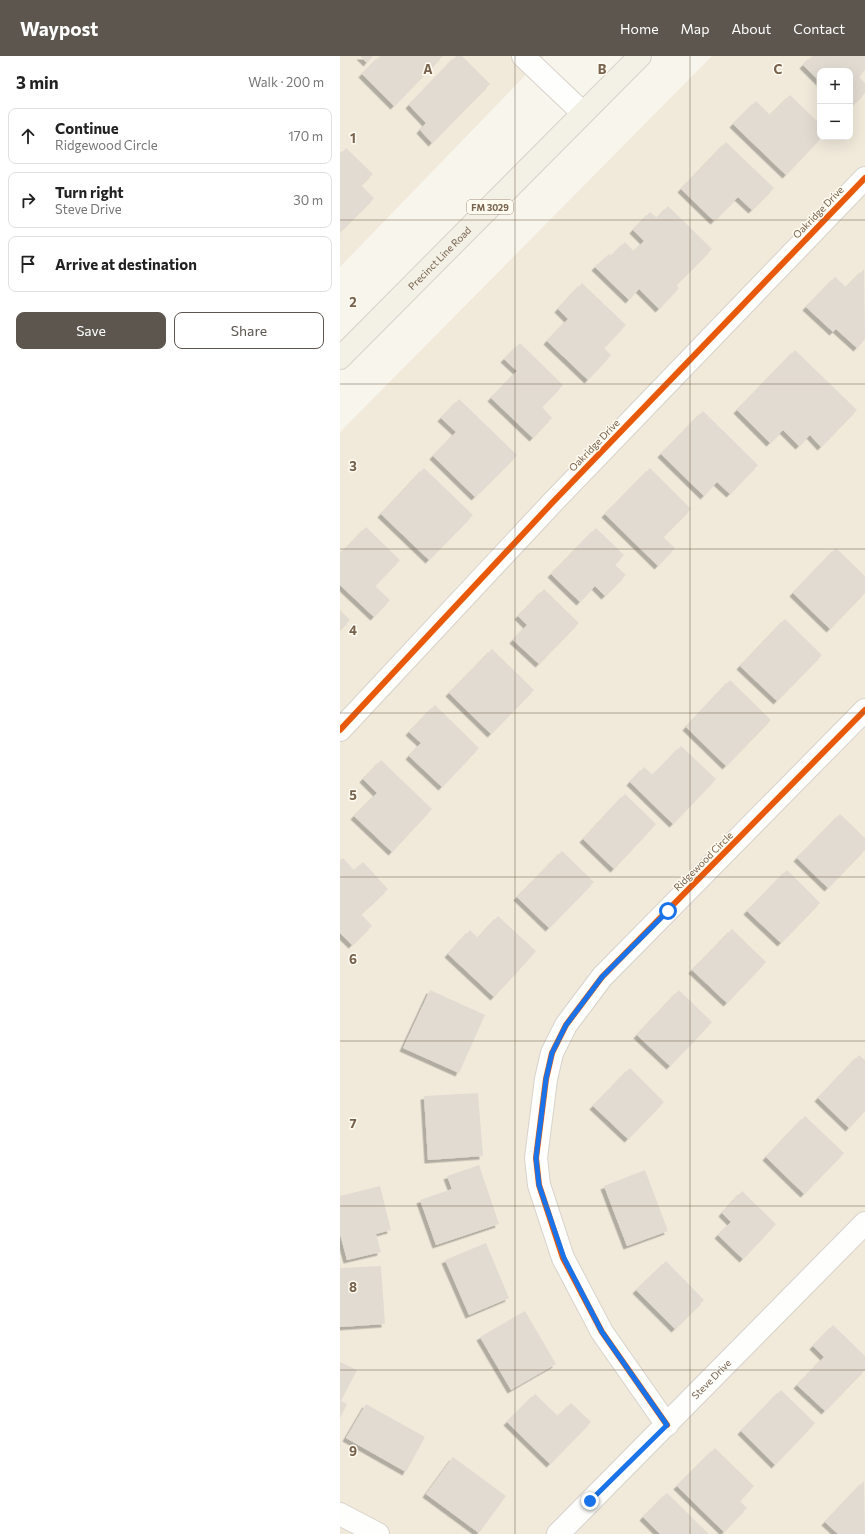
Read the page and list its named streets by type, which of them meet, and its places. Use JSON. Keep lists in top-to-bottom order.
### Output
{
  "streets": {
    "main road": ["FM 3029", "Precinct Line Road"],
    "street": ["Oakridge Drive", "Ridgewood Circle", "Steve Drive"]
  },
  "crossings": [
    ["Ridgewood Circle", "Steve Drive"]
  ],
  "page": {
    "header": "Waypost",
    "nav": [
      "Home",
      "Map",
      "About",
      "Contact"
    ],
    "heading": ["3 min", "Walk · 200 m"],
    "map_buttons": ["+", "−"],
    "list": [
      ["Continue", "Ridgewood Circle", "170 m"],
      ["Turn right", "Steve Drive", "30 m"],
      "Arrive at destination"
    ],
    "buttons": ["Save", "Share"]
  },
  "grid": {
    "columns": ["A", "B", "C"],
    "rows": [
      "1",
      "2",
      "3",
      "4",
      "5",
      "6",
      "7",
      "8",
      "9"
    ]
  }
}
